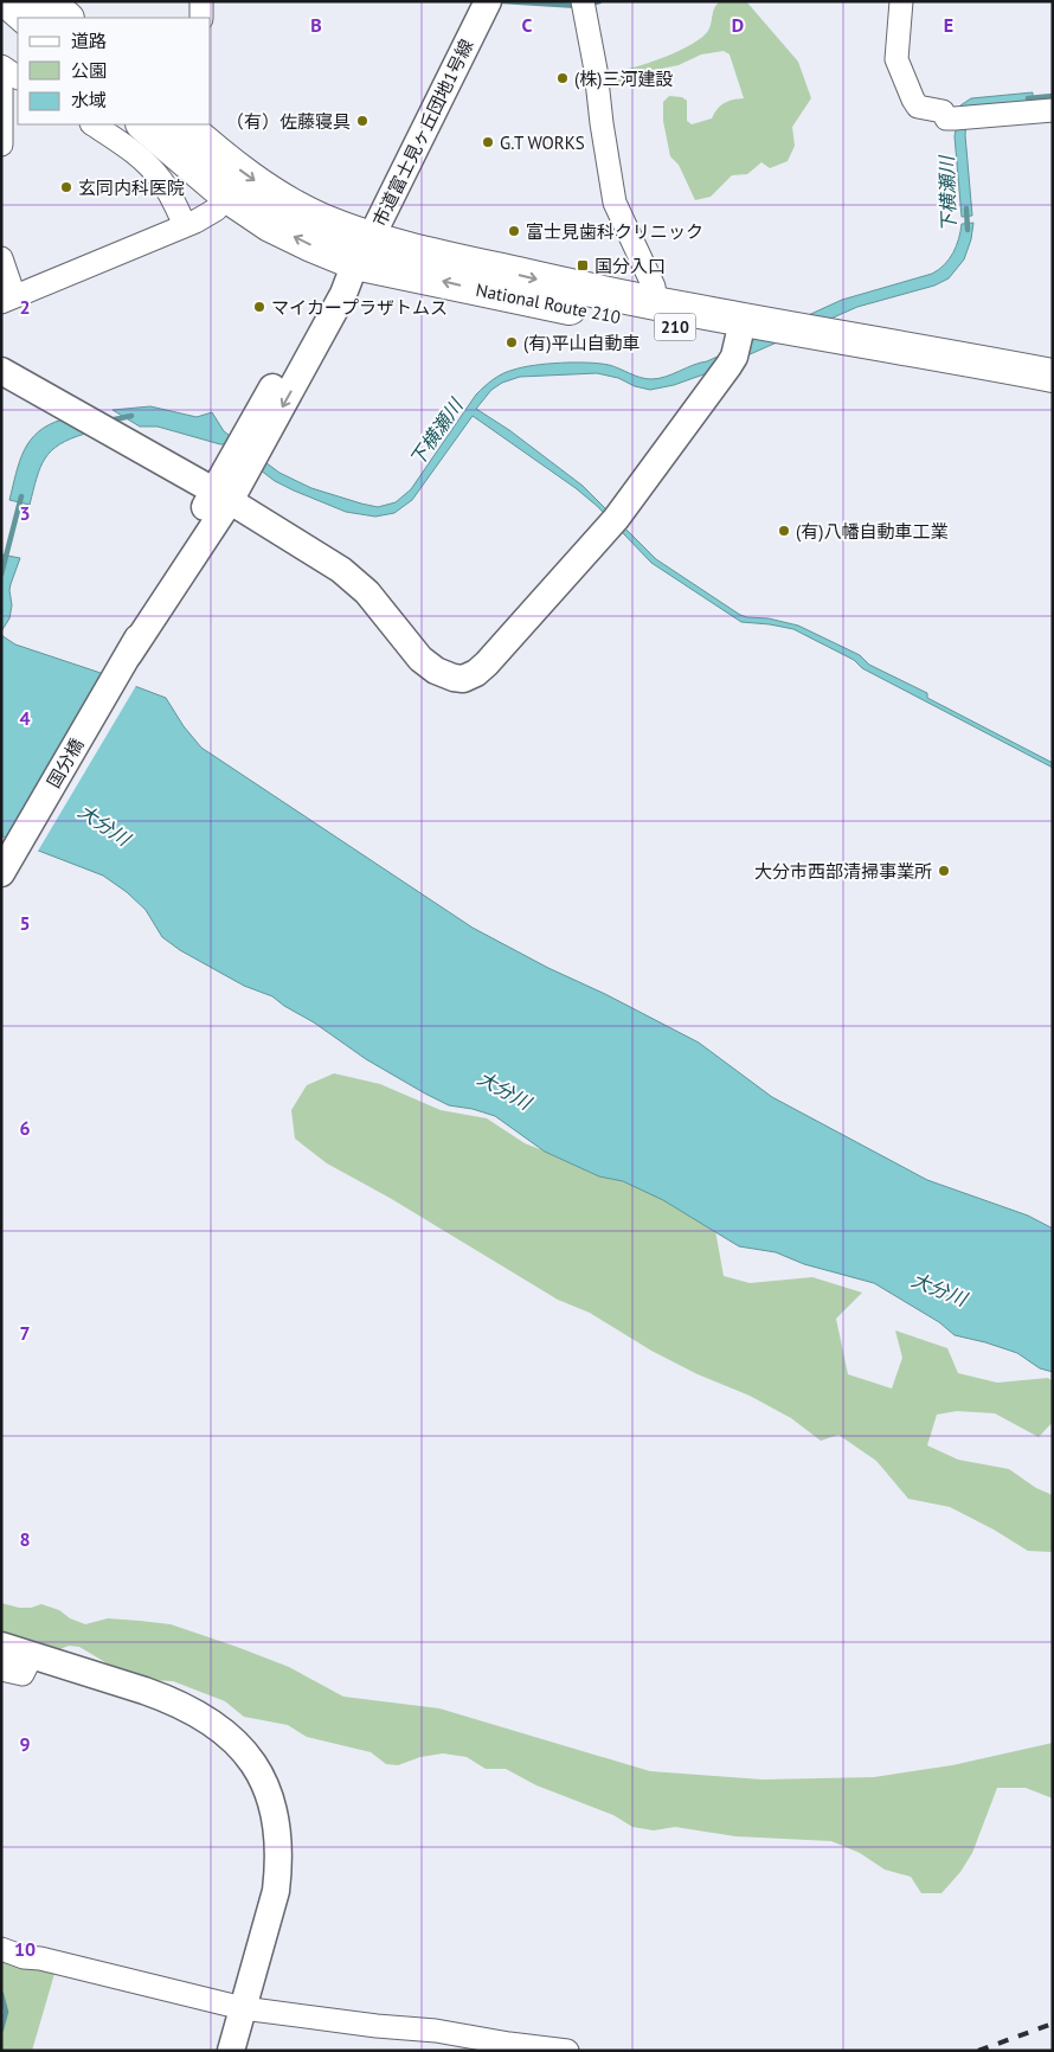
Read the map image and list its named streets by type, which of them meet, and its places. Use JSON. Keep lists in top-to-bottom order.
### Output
{
  "streets": {
    "highway": ["National Route 210", "210"],
    "street": ["市道富士見ヶ丘団地1号線", "国分橋"]
  },
  "crossings": [
    ["市道富士見ヶ丘団地1号線", "National Route 210"],
    ["市道富士見ヶ丘団地1号線", "国分橋"]
  ],
  "water": ["下横瀬川", "大分川"],
  "places": {
    "other": [
      "(株)三河建設",
      "（有）佐藤寝具",
      "G.T WORKS",
      "玄同内科医院",
      "富士見歯科クリニック",
      "マイカープラザトムス",
      "(有)平山自動車",
      "(有)八幡自動車工業",
      "大分市西部清掃事業所"
    ],
    "transit": ["国分入口"]
  },
  "legend": ["道路", "公園", "水域"],
  "grid": {
    "columns": [
      "B",
      "C",
      "D",
      "E"
    ],
    "rows": [
      "2",
      "3",
      "4",
      "5",
      "6",
      "7",
      "8",
      "9",
      "10"
    ]
  }
}
